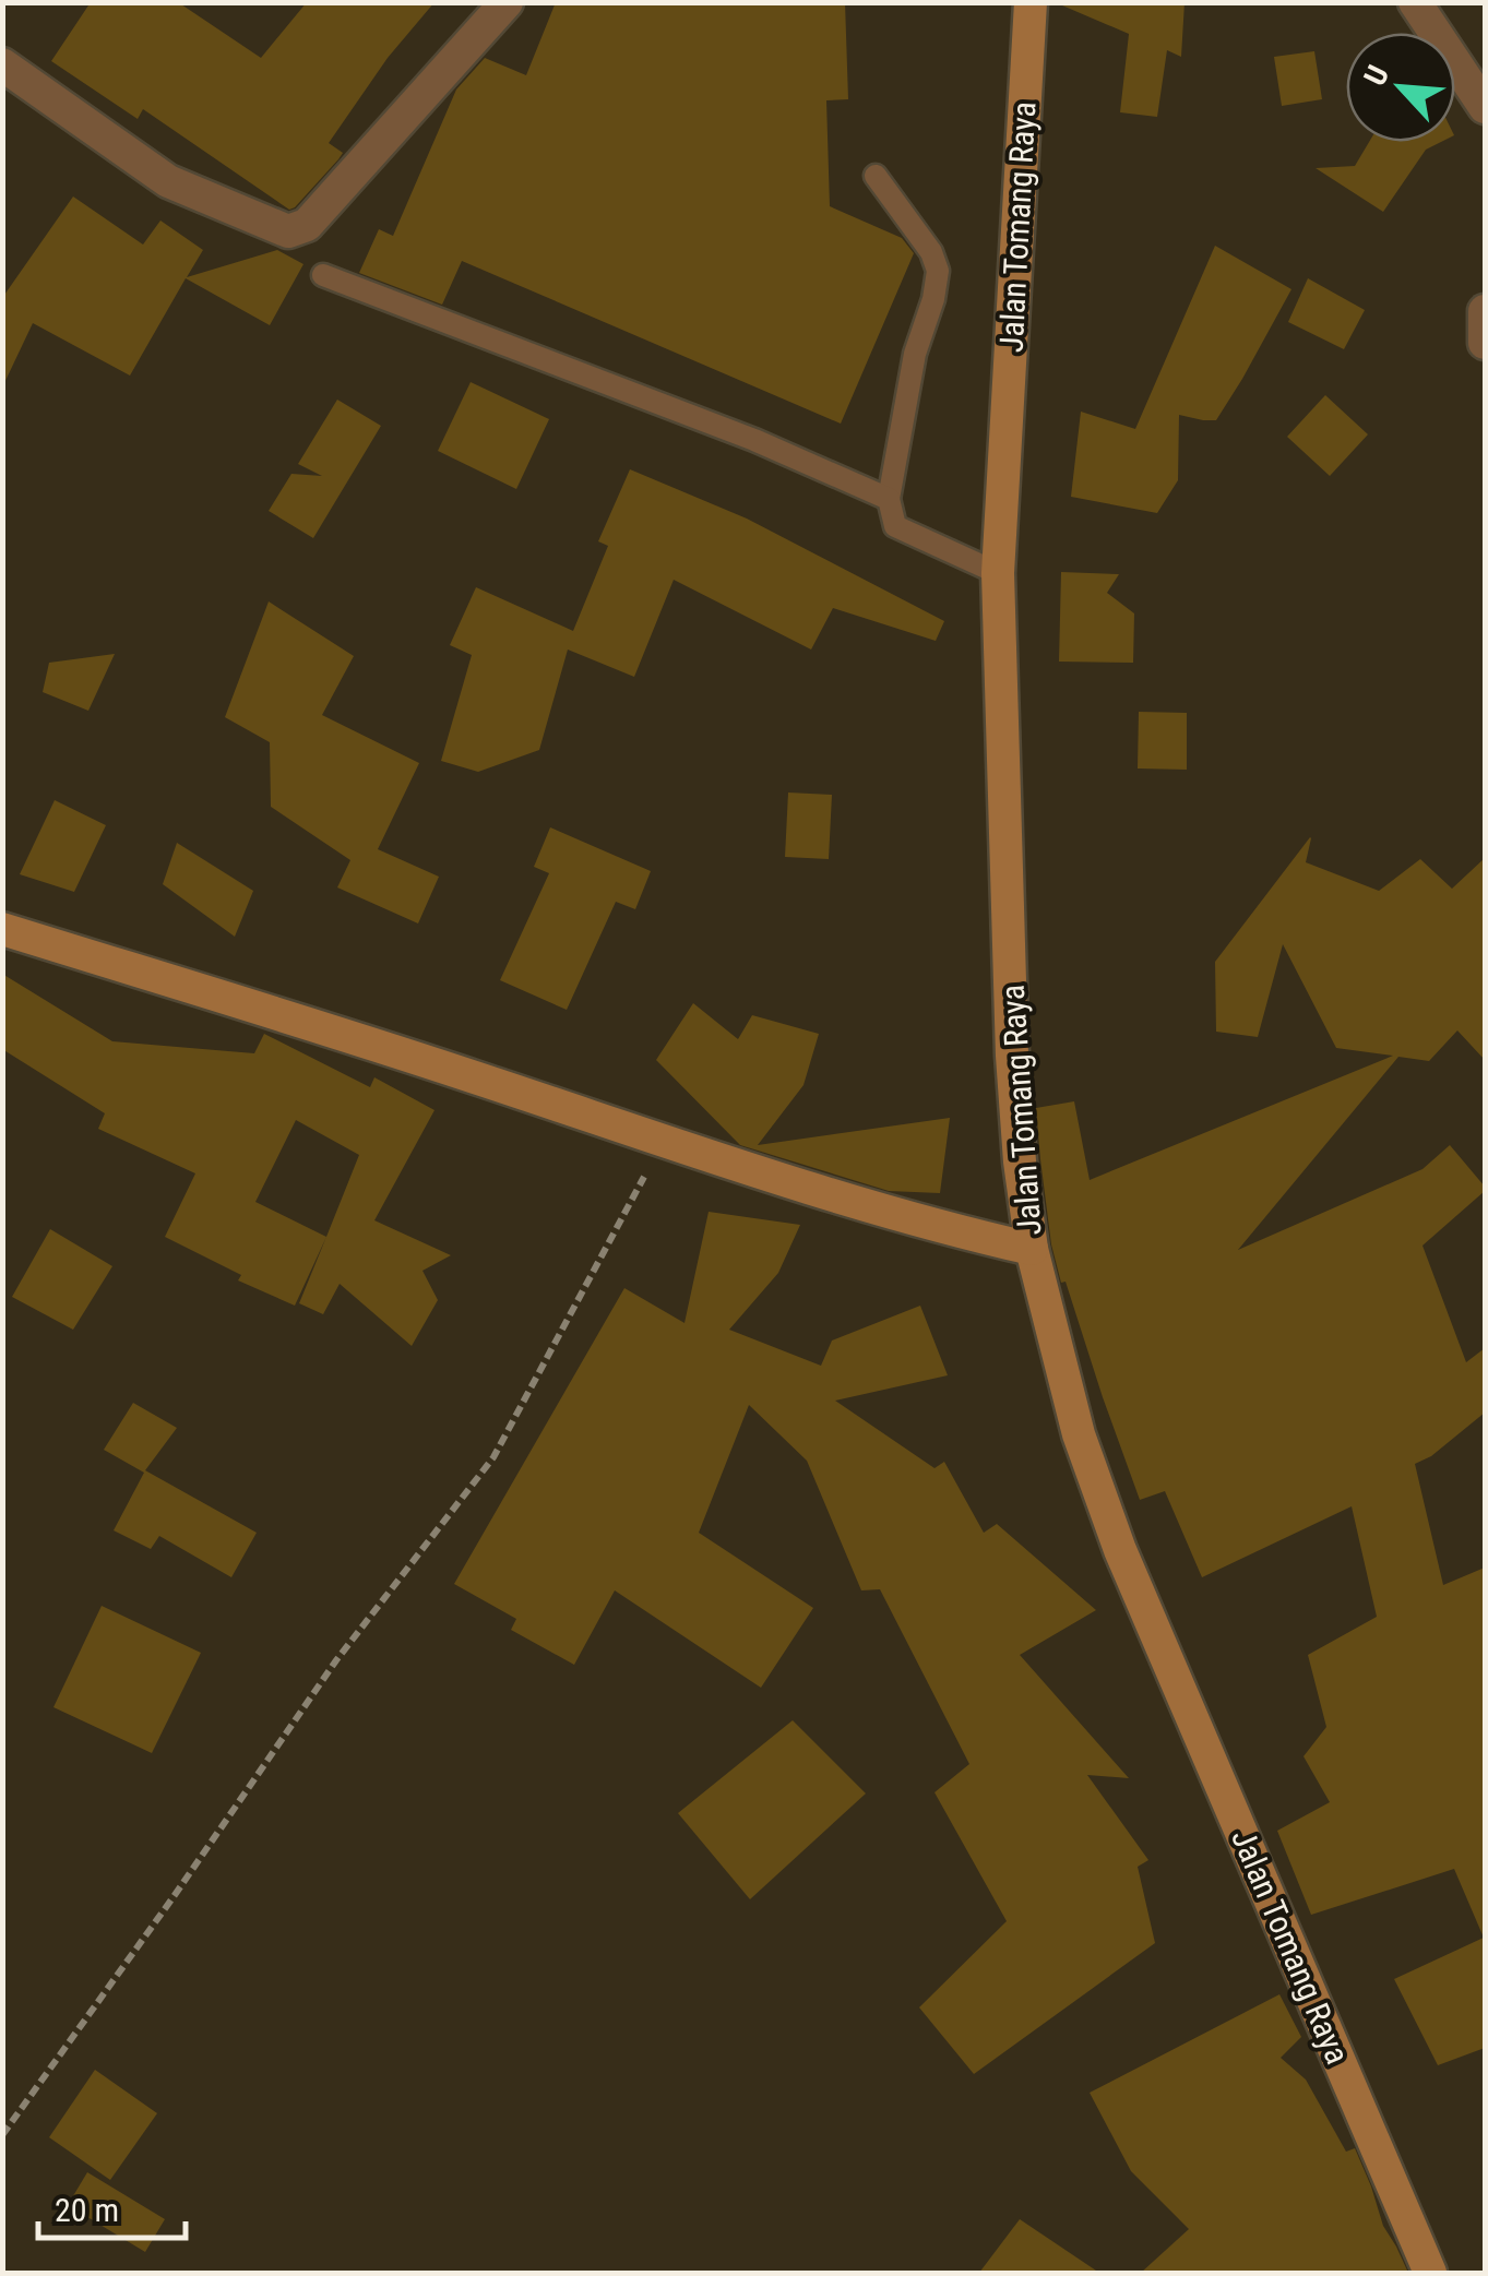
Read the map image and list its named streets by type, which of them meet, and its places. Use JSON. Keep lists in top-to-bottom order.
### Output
{
  "streets": {
    "main road": ["Jalan Tomang Raya"]
  },
  "scale_bar": "20 m",
  "north": "top left"
}
